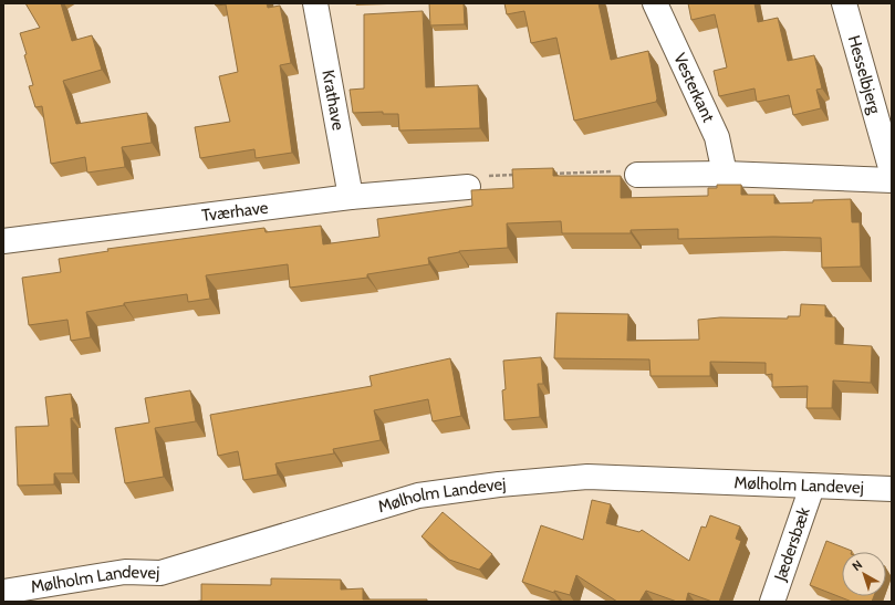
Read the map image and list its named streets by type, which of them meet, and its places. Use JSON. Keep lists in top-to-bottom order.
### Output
{
  "streets": {
    "street": [
      "Hesselbjerg",
      "Vesterkant",
      "Krathave",
      "Tværhave",
      "Mølholm Landevej",
      "Jædersbæk"
    ]
  },
  "crossings": [
    ["Krathave", "Tværhave"],
    ["Mølholm Landevej", "Jædersbæk"]
  ],
  "north": "top left"
}
